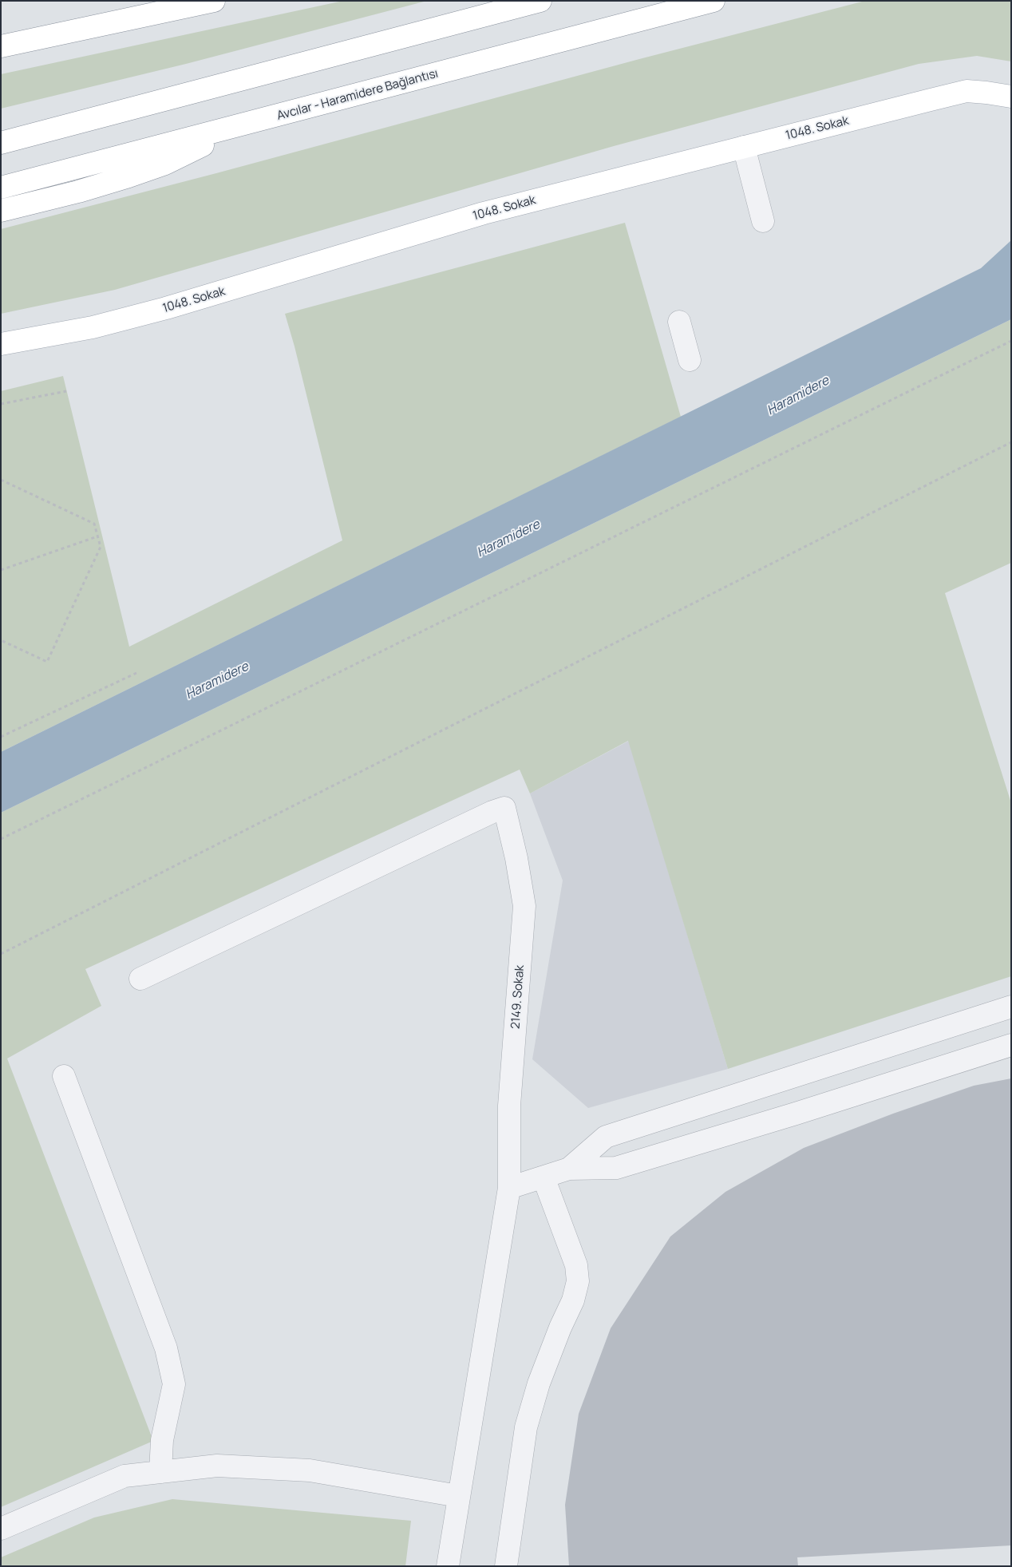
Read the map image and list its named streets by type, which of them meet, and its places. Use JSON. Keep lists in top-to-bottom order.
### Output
{
  "streets": {
    "main road": ["Avcılar - Haramidere Bağlantısı", "1048. Sokak"],
    "street": ["2149. Sokak"]
  },
  "water": ["Haramidere"]
}
